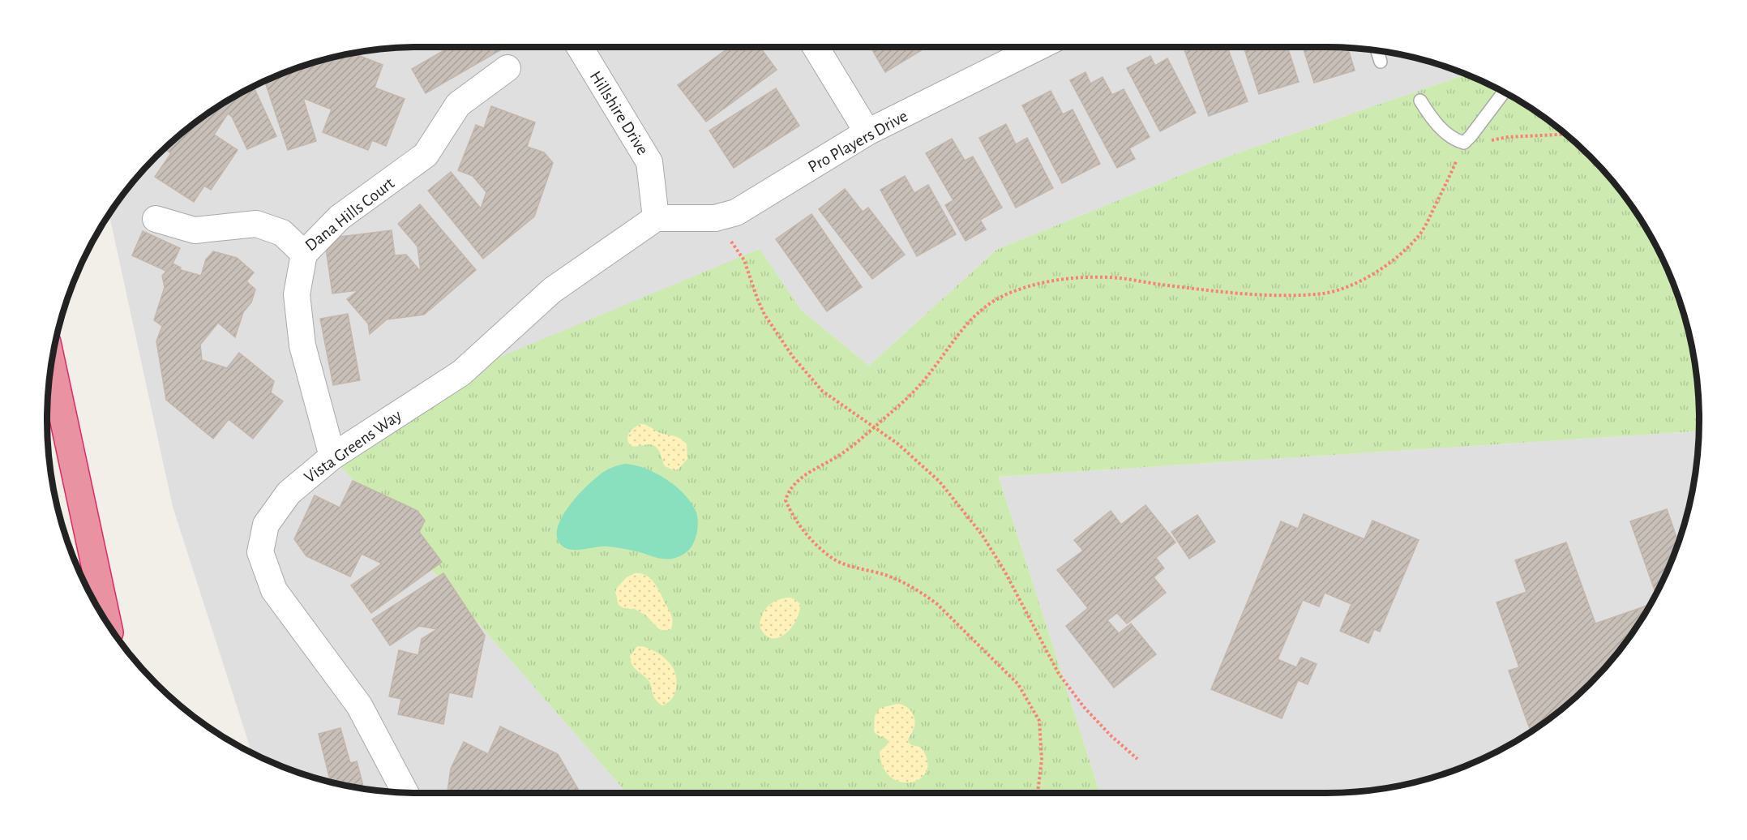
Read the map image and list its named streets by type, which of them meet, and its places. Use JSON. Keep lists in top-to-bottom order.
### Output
{
  "streets": {
    "street": [
      "Hillshire Drive",
      "Pro Players Drive",
      "Dana Hills Court",
      "Vista Greens Way"
    ]
  },
  "crossings": [
    ["Hillshire Drive", "Pro Players Drive"],
    ["Hillshire Drive", "Vista Greens Way"],
    ["Pro Players Drive", "Vista Greens Way"]
  ]
}
